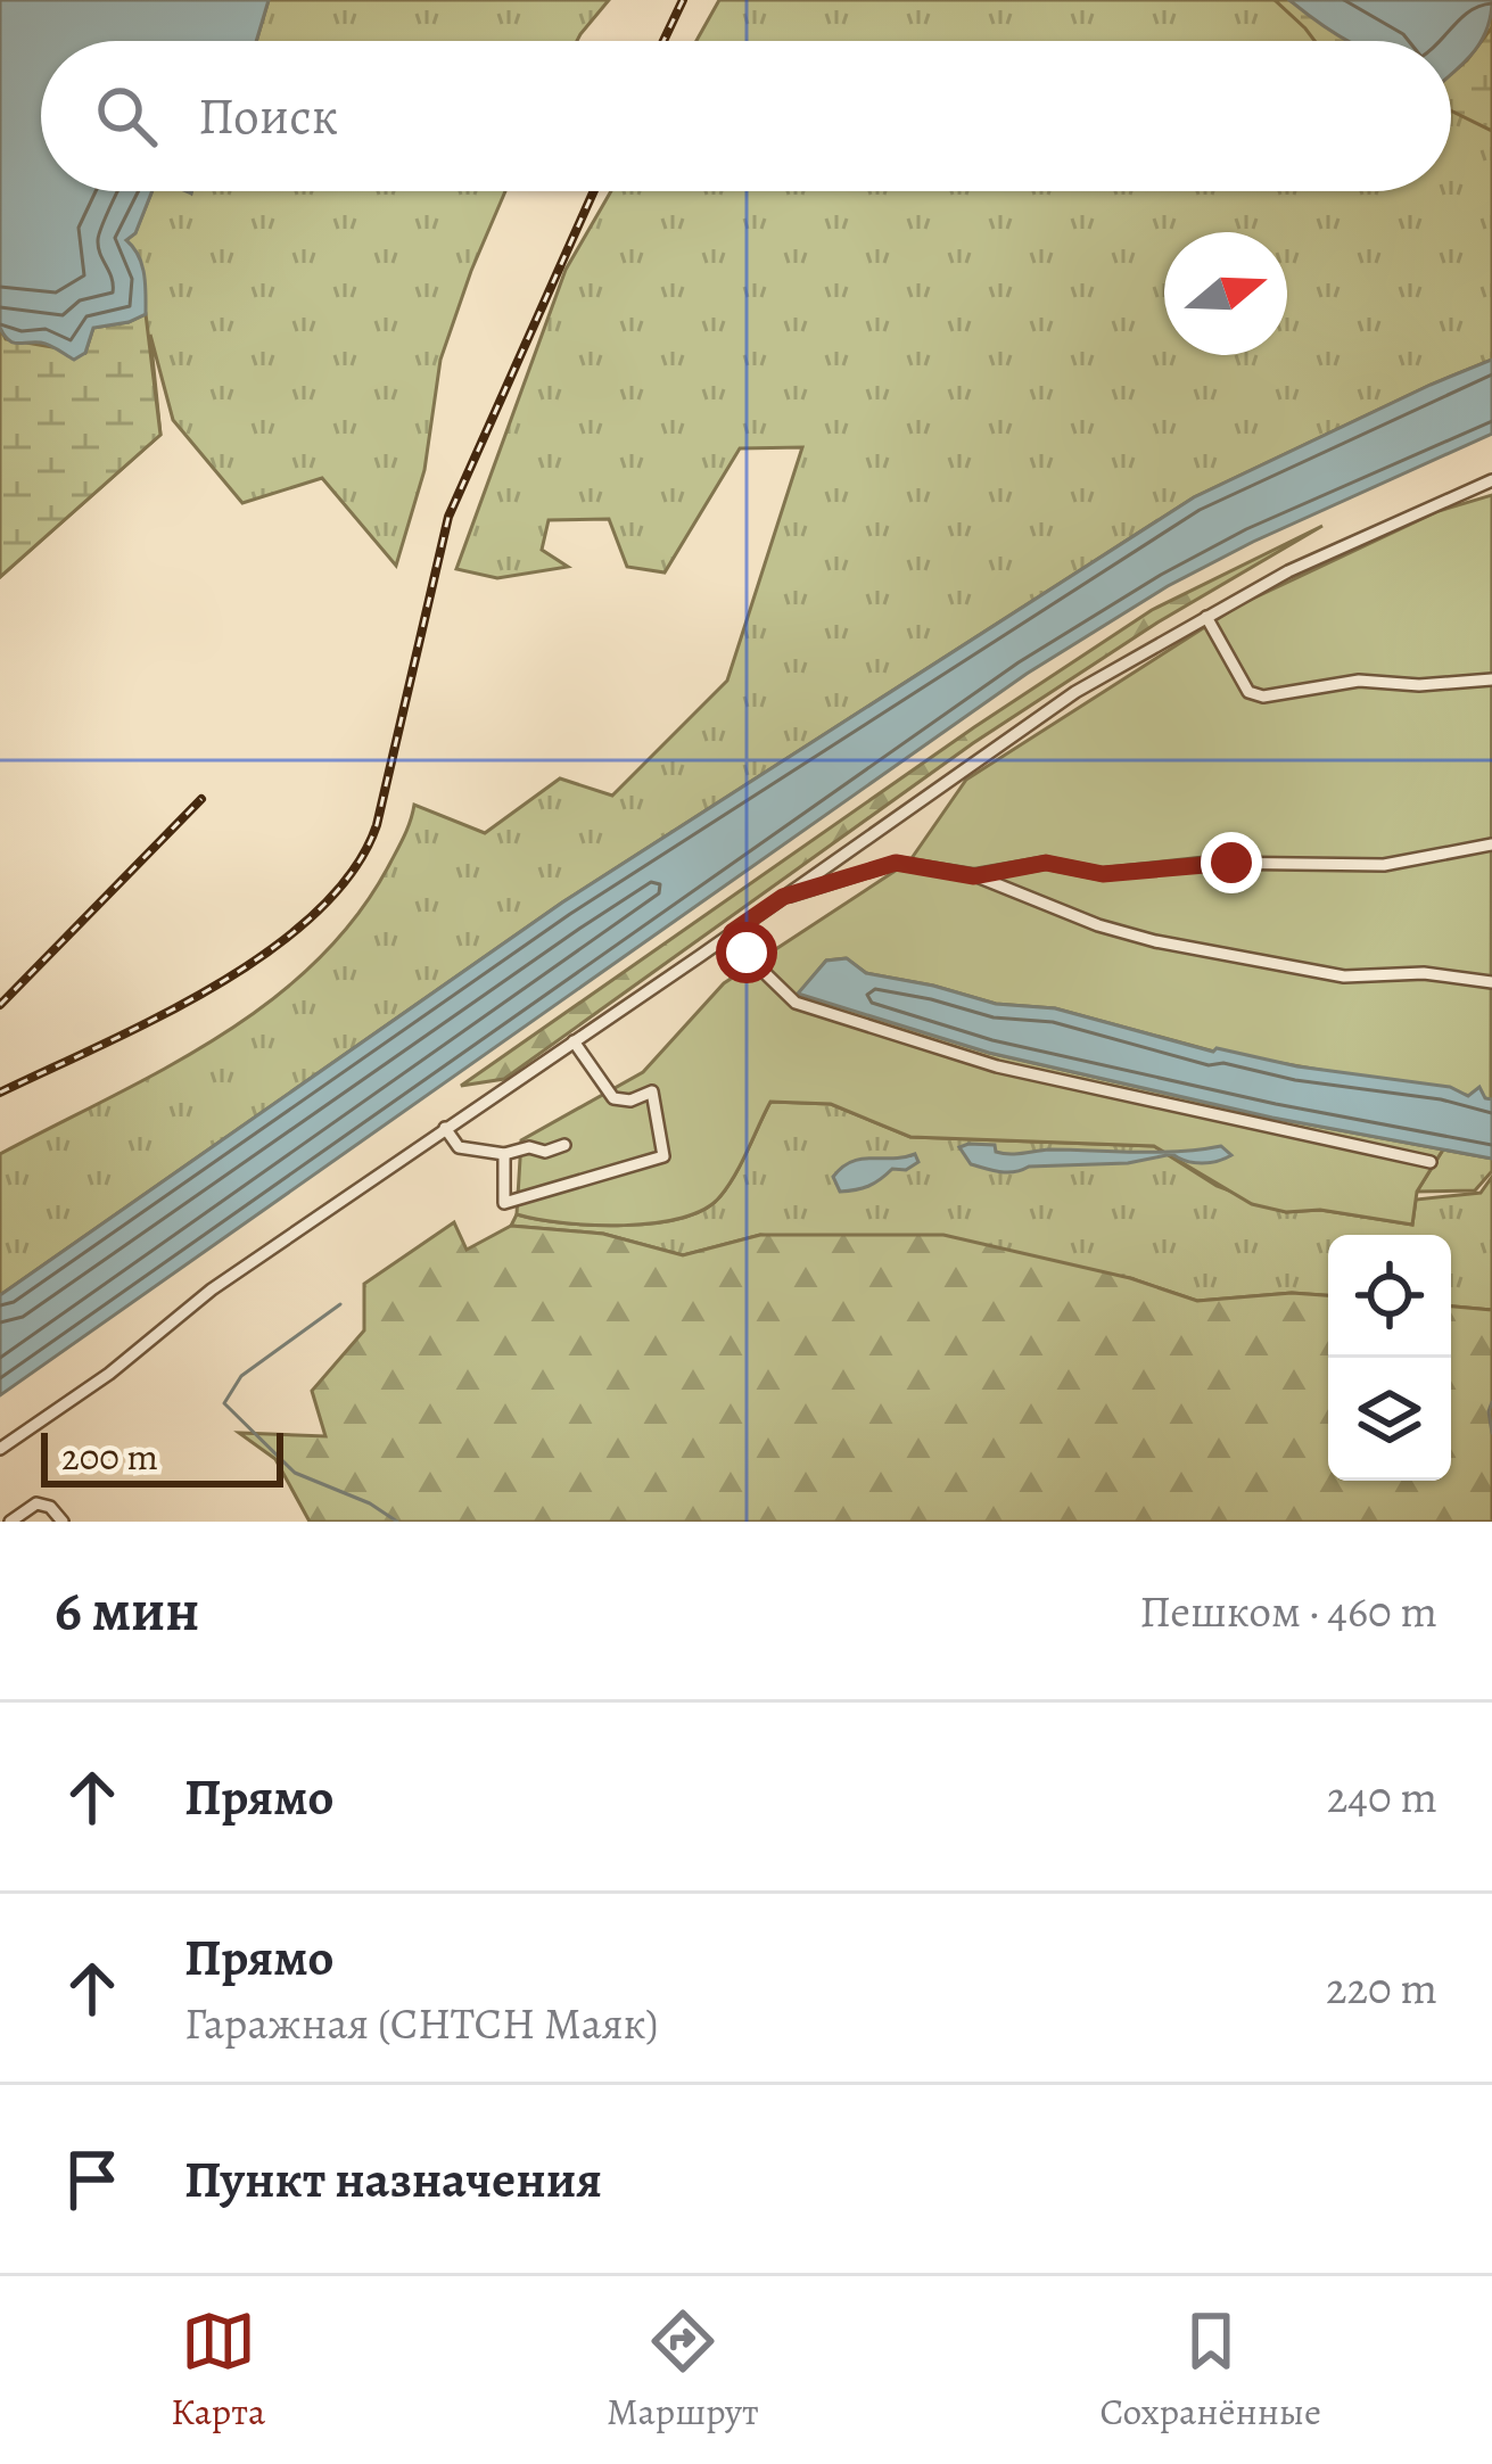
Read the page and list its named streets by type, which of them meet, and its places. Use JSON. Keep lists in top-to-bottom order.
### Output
{
  "scale_bar": "200 m",
  "north": "right",
  "page": {
    "search": "Поиск",
    "scale": "200 m",
    "heading": ["6 мин", "Пешком · 460 m"],
    "list": [
      ["Прямо", "240 m"],
      ["Прямо", "Гаражная (СНТСН Маяк)", "220 m"],
      "Пункт назначения"
    ],
    "nav": ["Карта", "Маршрут", "Сохранённые"]
  }
}
